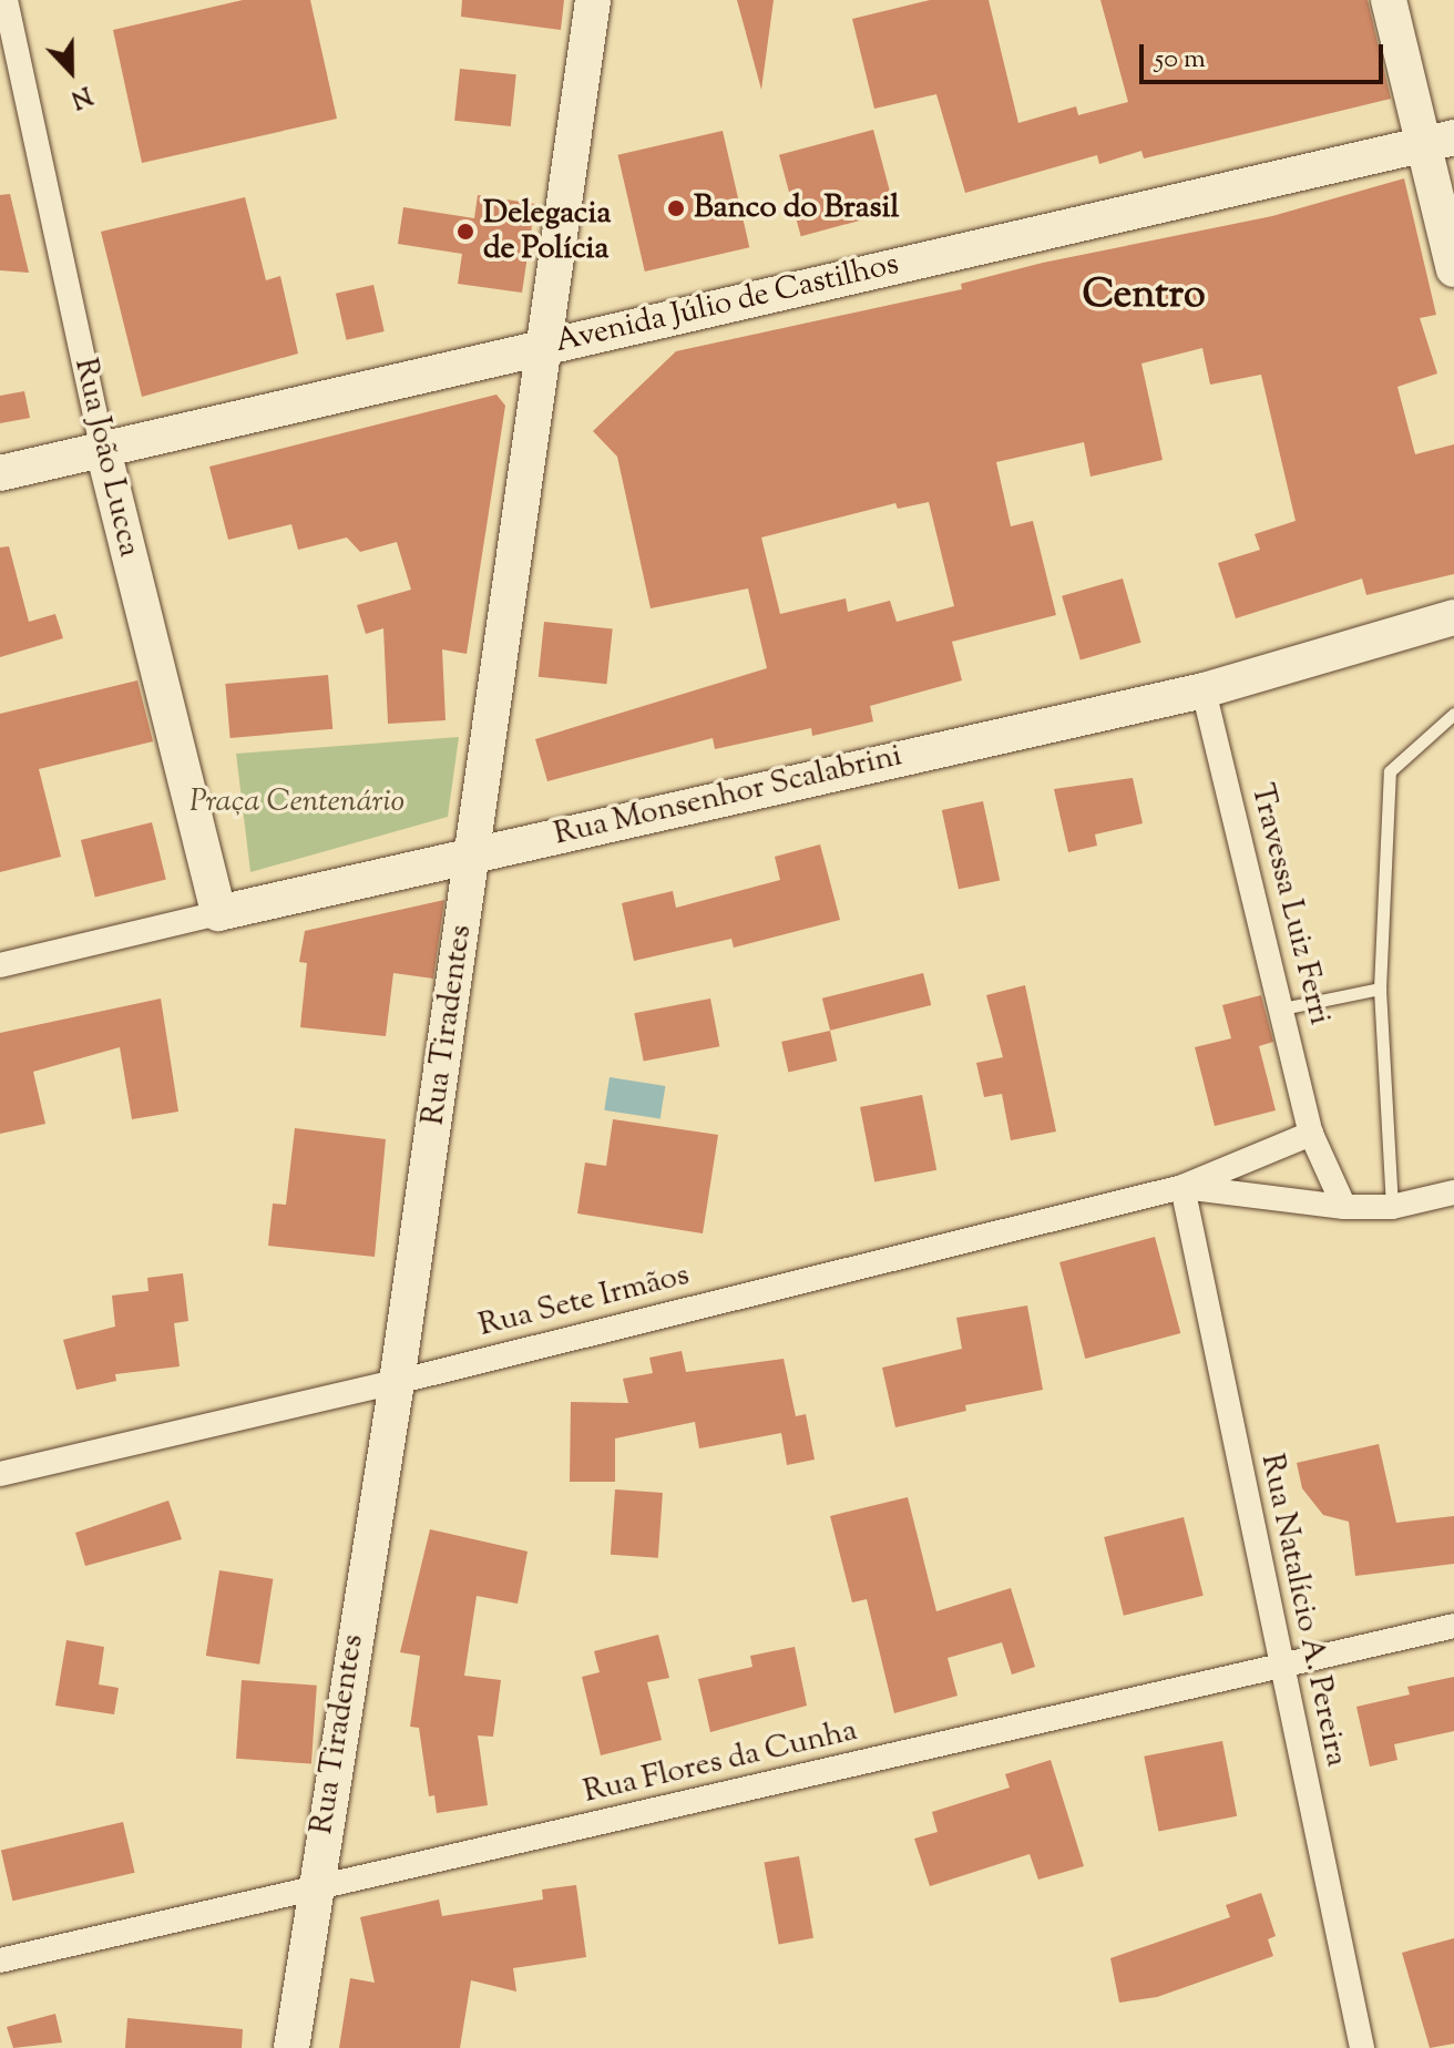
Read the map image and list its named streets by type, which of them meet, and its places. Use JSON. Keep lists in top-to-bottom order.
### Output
{
  "streets": {
    "street": [
      "Avenida Júlio de Castilhos",
      "Rua João Lucca",
      "Rua Monsenhor Scalabrini",
      "Travessa Luiz Ferri",
      "Rua Tiradentes",
      "Rua Sete Irmãos",
      "Rua Natalício A. Pereira",
      "Rua Flores da Cunha"
    ]
  },
  "crossings": [
    ["Avenida Júlio de Castilhos", "Rua João Lucca"],
    ["Avenida Júlio de Castilhos", "Rua Tiradentes"],
    ["Rua João Lucca", "Rua Monsenhor Scalabrini"],
    ["Rua Monsenhor Scalabrini", "Travessa Luiz Ferri"],
    ["Rua Monsenhor Scalabrini", "Rua Tiradentes"],
    ["Rua Tiradentes", "Rua Sete Irmãos"],
    ["Rua Tiradentes", "Rua Flores da Cunha"],
    ["Rua Sete Irmãos", "Rua Natalício A. Pereira"],
    ["Rua Natalício A. Pereira", "Rua Flores da Cunha"]
  ],
  "districts": ["Centro"],
  "parks": ["Praça Centenário"],
  "places": ["Banco do Brasil", "Delegacia de Polícia"],
  "scale_bar": "50 m",
  "north": "bottom"
}
